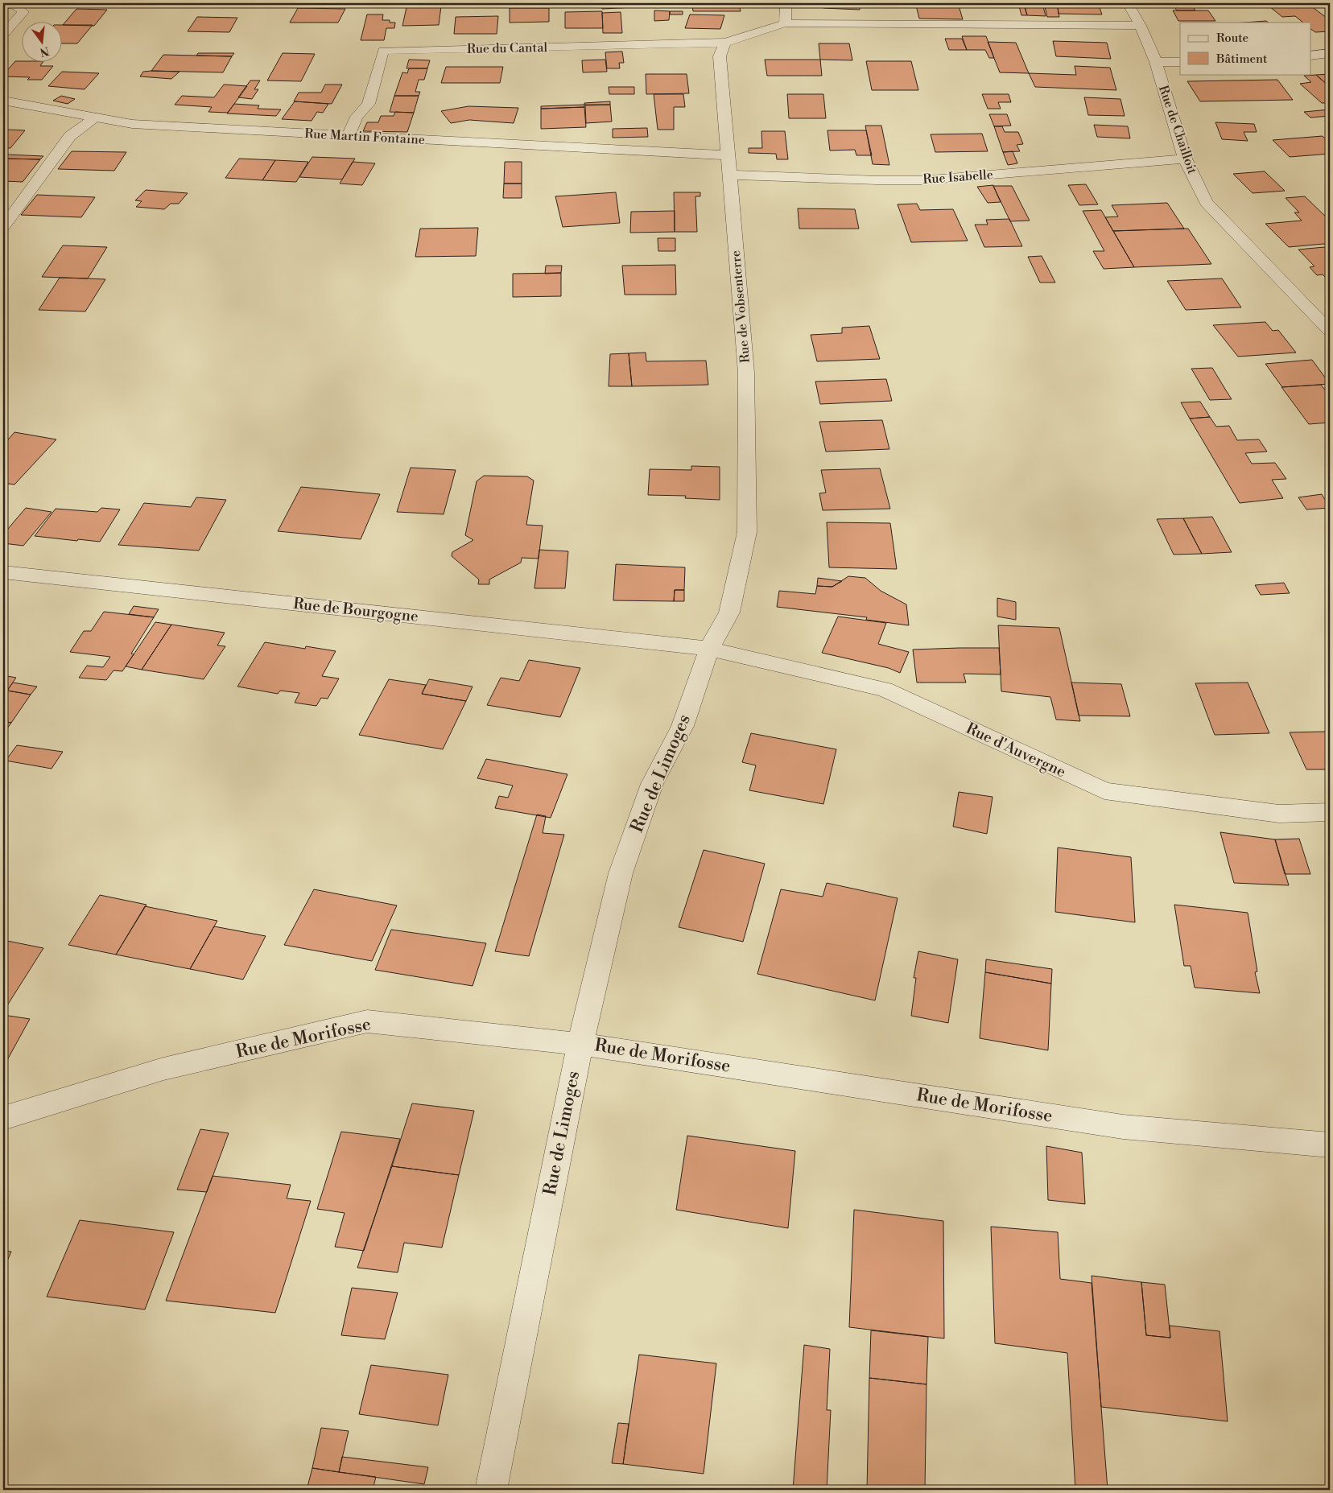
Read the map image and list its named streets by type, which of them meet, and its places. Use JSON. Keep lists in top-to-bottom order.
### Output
{
  "streets": {
    "street": [
      "Rue du Cantal",
      "Rue de Chailloit",
      "Rue Martin Fontaine",
      "Rue Isabelle",
      "Rue de Vobsenterre",
      "Rue de Bourgogne",
      "Rue d'Auvergne",
      "Rue de Limoges",
      "Rue de Morifosse"
    ]
  },
  "crossings": [
    ["Rue du Cantal", "Rue Martin Fontaine"],
    ["Rue du Cantal", "Rue de Vobsenterre"],
    ["Rue de Chailloit", "Rue Isabelle"],
    ["Rue Martin Fontaine", "Rue de Vobsenterre"],
    ["Rue Isabelle", "Rue de Vobsenterre"],
    ["Rue de Vobsenterre", "Rue de Bourgogne"],
    ["Rue de Vobsenterre", "Rue d'Auvergne"],
    ["Rue de Vobsenterre", "Rue de Limoges"],
    ["Rue de Bourgogne", "Rue d'Auvergne"],
    ["Rue de Bourgogne", "Rue de Limoges"],
    ["Rue d'Auvergne", "Rue de Limoges"],
    ["Rue de Limoges", "Rue de Morifosse"]
  ],
  "legend": ["Route", "Bâtiment"],
  "north": "bottom"
}
